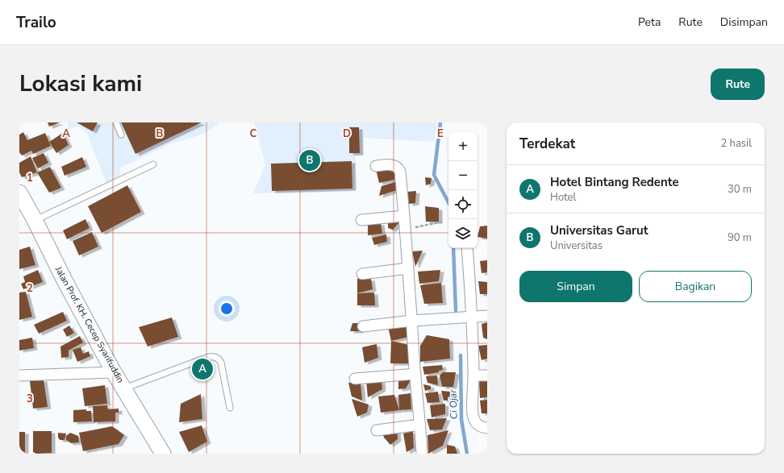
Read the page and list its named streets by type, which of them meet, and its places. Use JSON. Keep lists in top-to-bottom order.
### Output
{
  "streets": {
    "main road": ["Jalan Prof. KH. Cecep Syarifuddin"]
  },
  "water": ["Ci Ojar"],
  "page": {
    "header": "Trailo",
    "nav": ["Peta", "Rute", "Disimpan"],
    "title": "Lokasi kami",
    "buttons": [
      "Rute",
      ["Simpan", "Bagikan"]
    ],
    "heading": ["Terdekat", "2 hasil"],
    "map_buttons": ["+", "−"],
    "pins": ["B", "A"],
    "list": [
      {
        "mark": "A",
        "name": "Hotel Bintang Redente",
        "note": "Hotel",
        "value": "30 m"
      },
      {
        "mark": "B",
        "name": "Universitas Garut",
        "note": "Universitas",
        "value": "90 m"
      }
    ]
  },
  "grid": {
    "columns": [
      "A",
      "B",
      "C",
      "D",
      "E"
    ],
    "rows": ["1", "2", "3"]
  }
}
